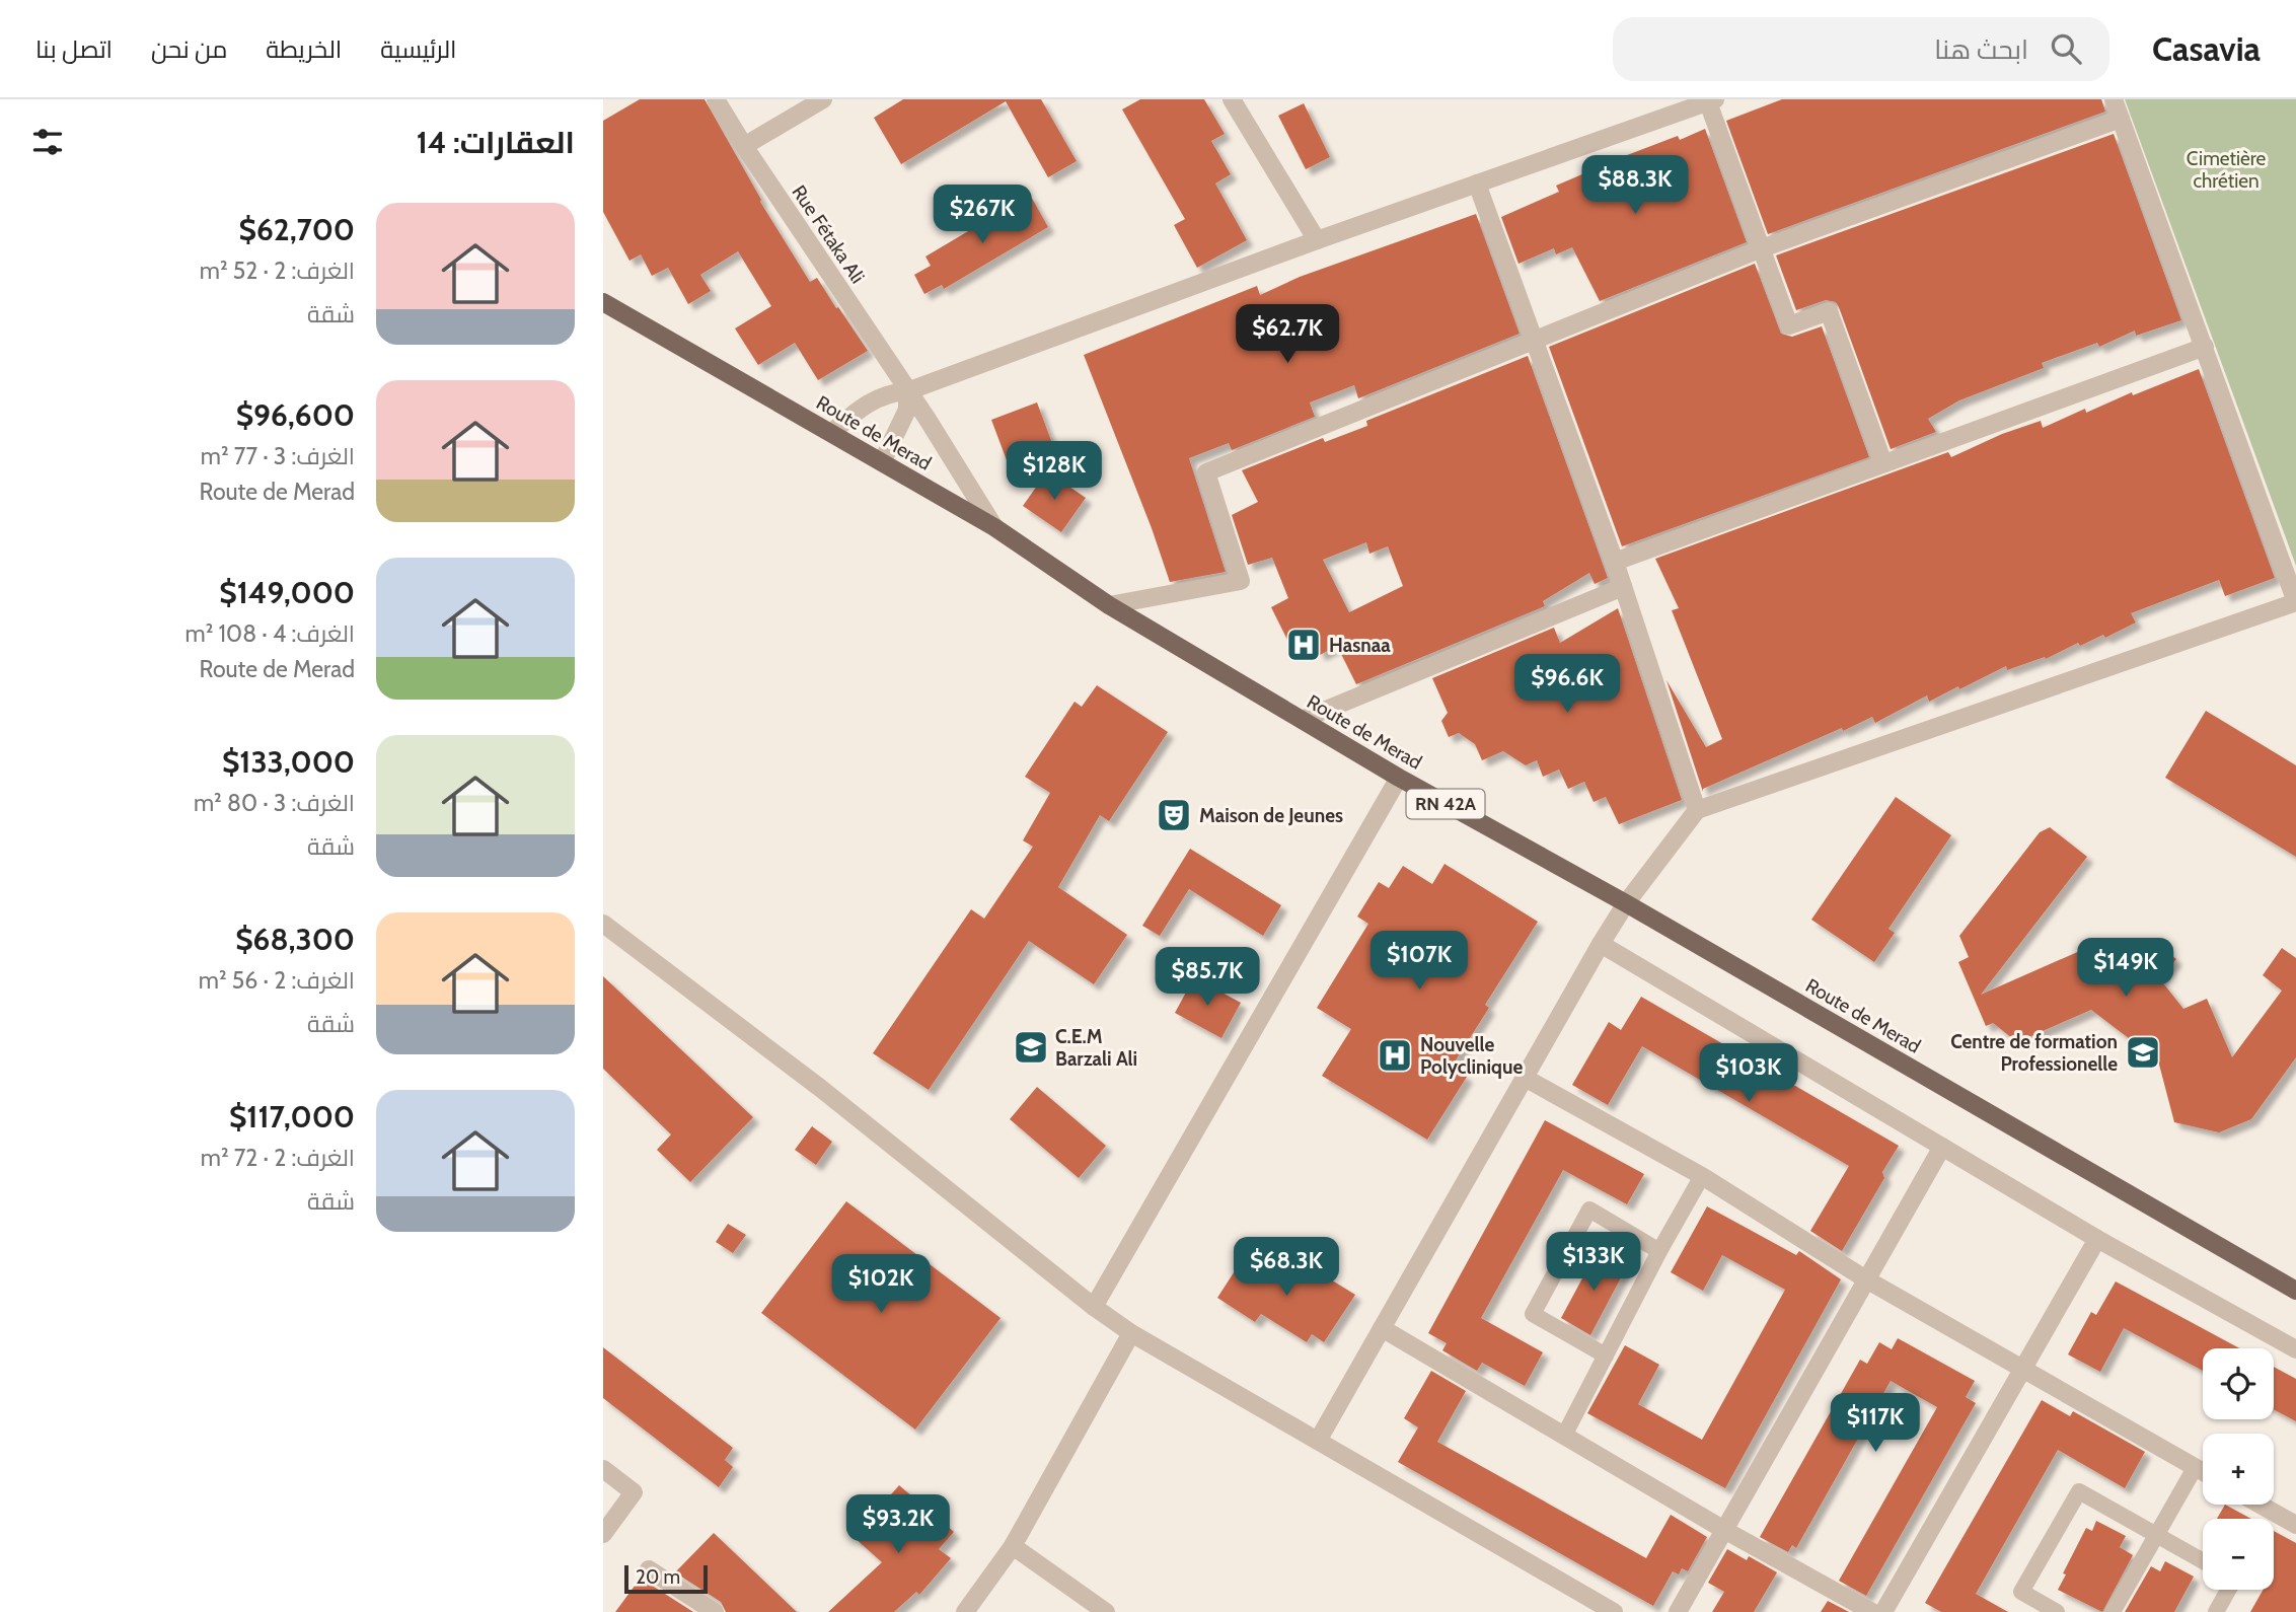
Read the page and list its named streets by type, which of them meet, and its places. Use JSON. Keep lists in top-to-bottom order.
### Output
{
  "streets": {
    "main road": ["Route de Merad", "RN 42A"],
    "street": ["Rue Fétaka Ali"]
  },
  "crossings": [
    ["Rue Fétaka Ali", "Route de Merad"]
  ],
  "parks": ["Cimetière chrétien"],
  "places": {
    "hospital": ["Hasnaa", "Nouvelle Polyclinique"],
    "theatre": ["Maison de Jeunes"],
    "school or university": ["C.E.M Barzali Ali", "Centre de formation Professionelle"]
  },
  "scale_bar": "20 m",
  "page": {
    "header": "Casavia",
    "search": "ابحث هنا",
    "nav": [
      "الرئيسية",
      "الخريطة",
      "من نحن",
      "اتصل بنا"
    ],
    "heading": "العقارات: 14",
    "price": [
      "$88.3K",
      "$267K",
      "$62.7K",
      "$128K",
      "$96.6K",
      "$107K",
      "$149K",
      "$85.7K",
      "$103K",
      "$133K",
      "$68.3K",
      "$102K",
      "$117K",
      "$93.2K"
    ],
    "list": [
      {
        "name": "$62,700",
        "note": "الغرف: 2 · 52 m² · شقة"
      },
      {
        "name": "$96,600",
        "note": "الغرف: 3 · 77 m² · Route de Merad"
      },
      {
        "name": "$149,000",
        "note": "الغرف: 4 · 108 m² · Route de Merad"
      },
      {
        "name": "$133,000",
        "note": "الغرف: 3 · 80 m² · شقة"
      },
      {
        "name": "$68,300",
        "note": "الغرف: 2 · 56 m² · شقة"
      },
      {
        "name": "$117,000",
        "note": "الغرف: 2 · 72 m² · شقة"
      }
    ],
    "map_buttons": ["+", "−"],
    "scale": "20 m"
  }
}
